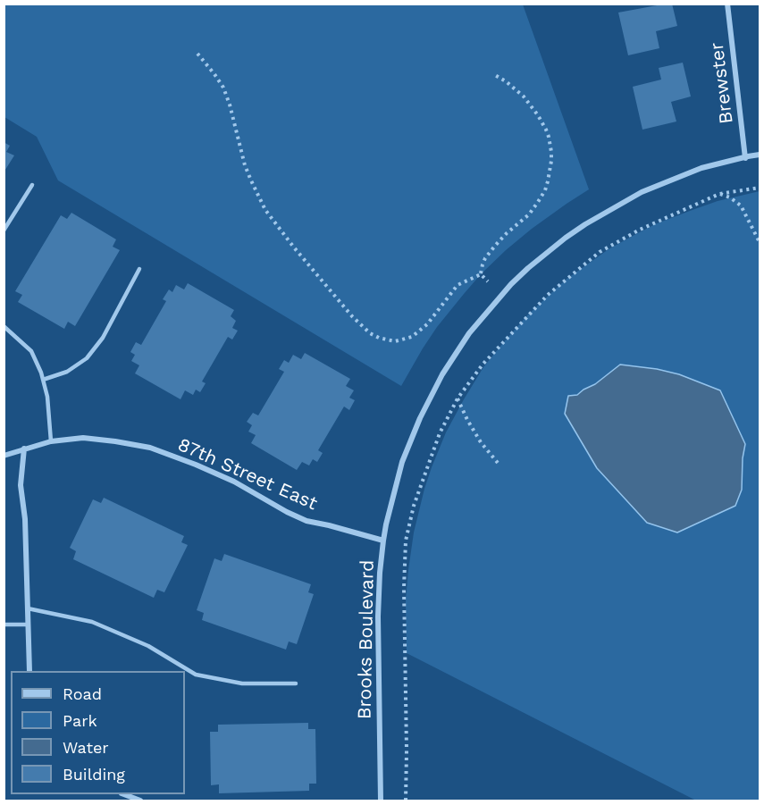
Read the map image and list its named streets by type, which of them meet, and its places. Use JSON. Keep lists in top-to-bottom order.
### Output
{
  "streets": {
    "street": ["Brewster", "87th Street East", "Brooks Boulevard"]
  },
  "crossings": [
    ["Brewster", "Brooks Boulevard"],
    ["87th Street East", "Brooks Boulevard"]
  ],
  "legend": [
    "Road",
    "Park",
    "Water",
    "Building"
  ]
}
